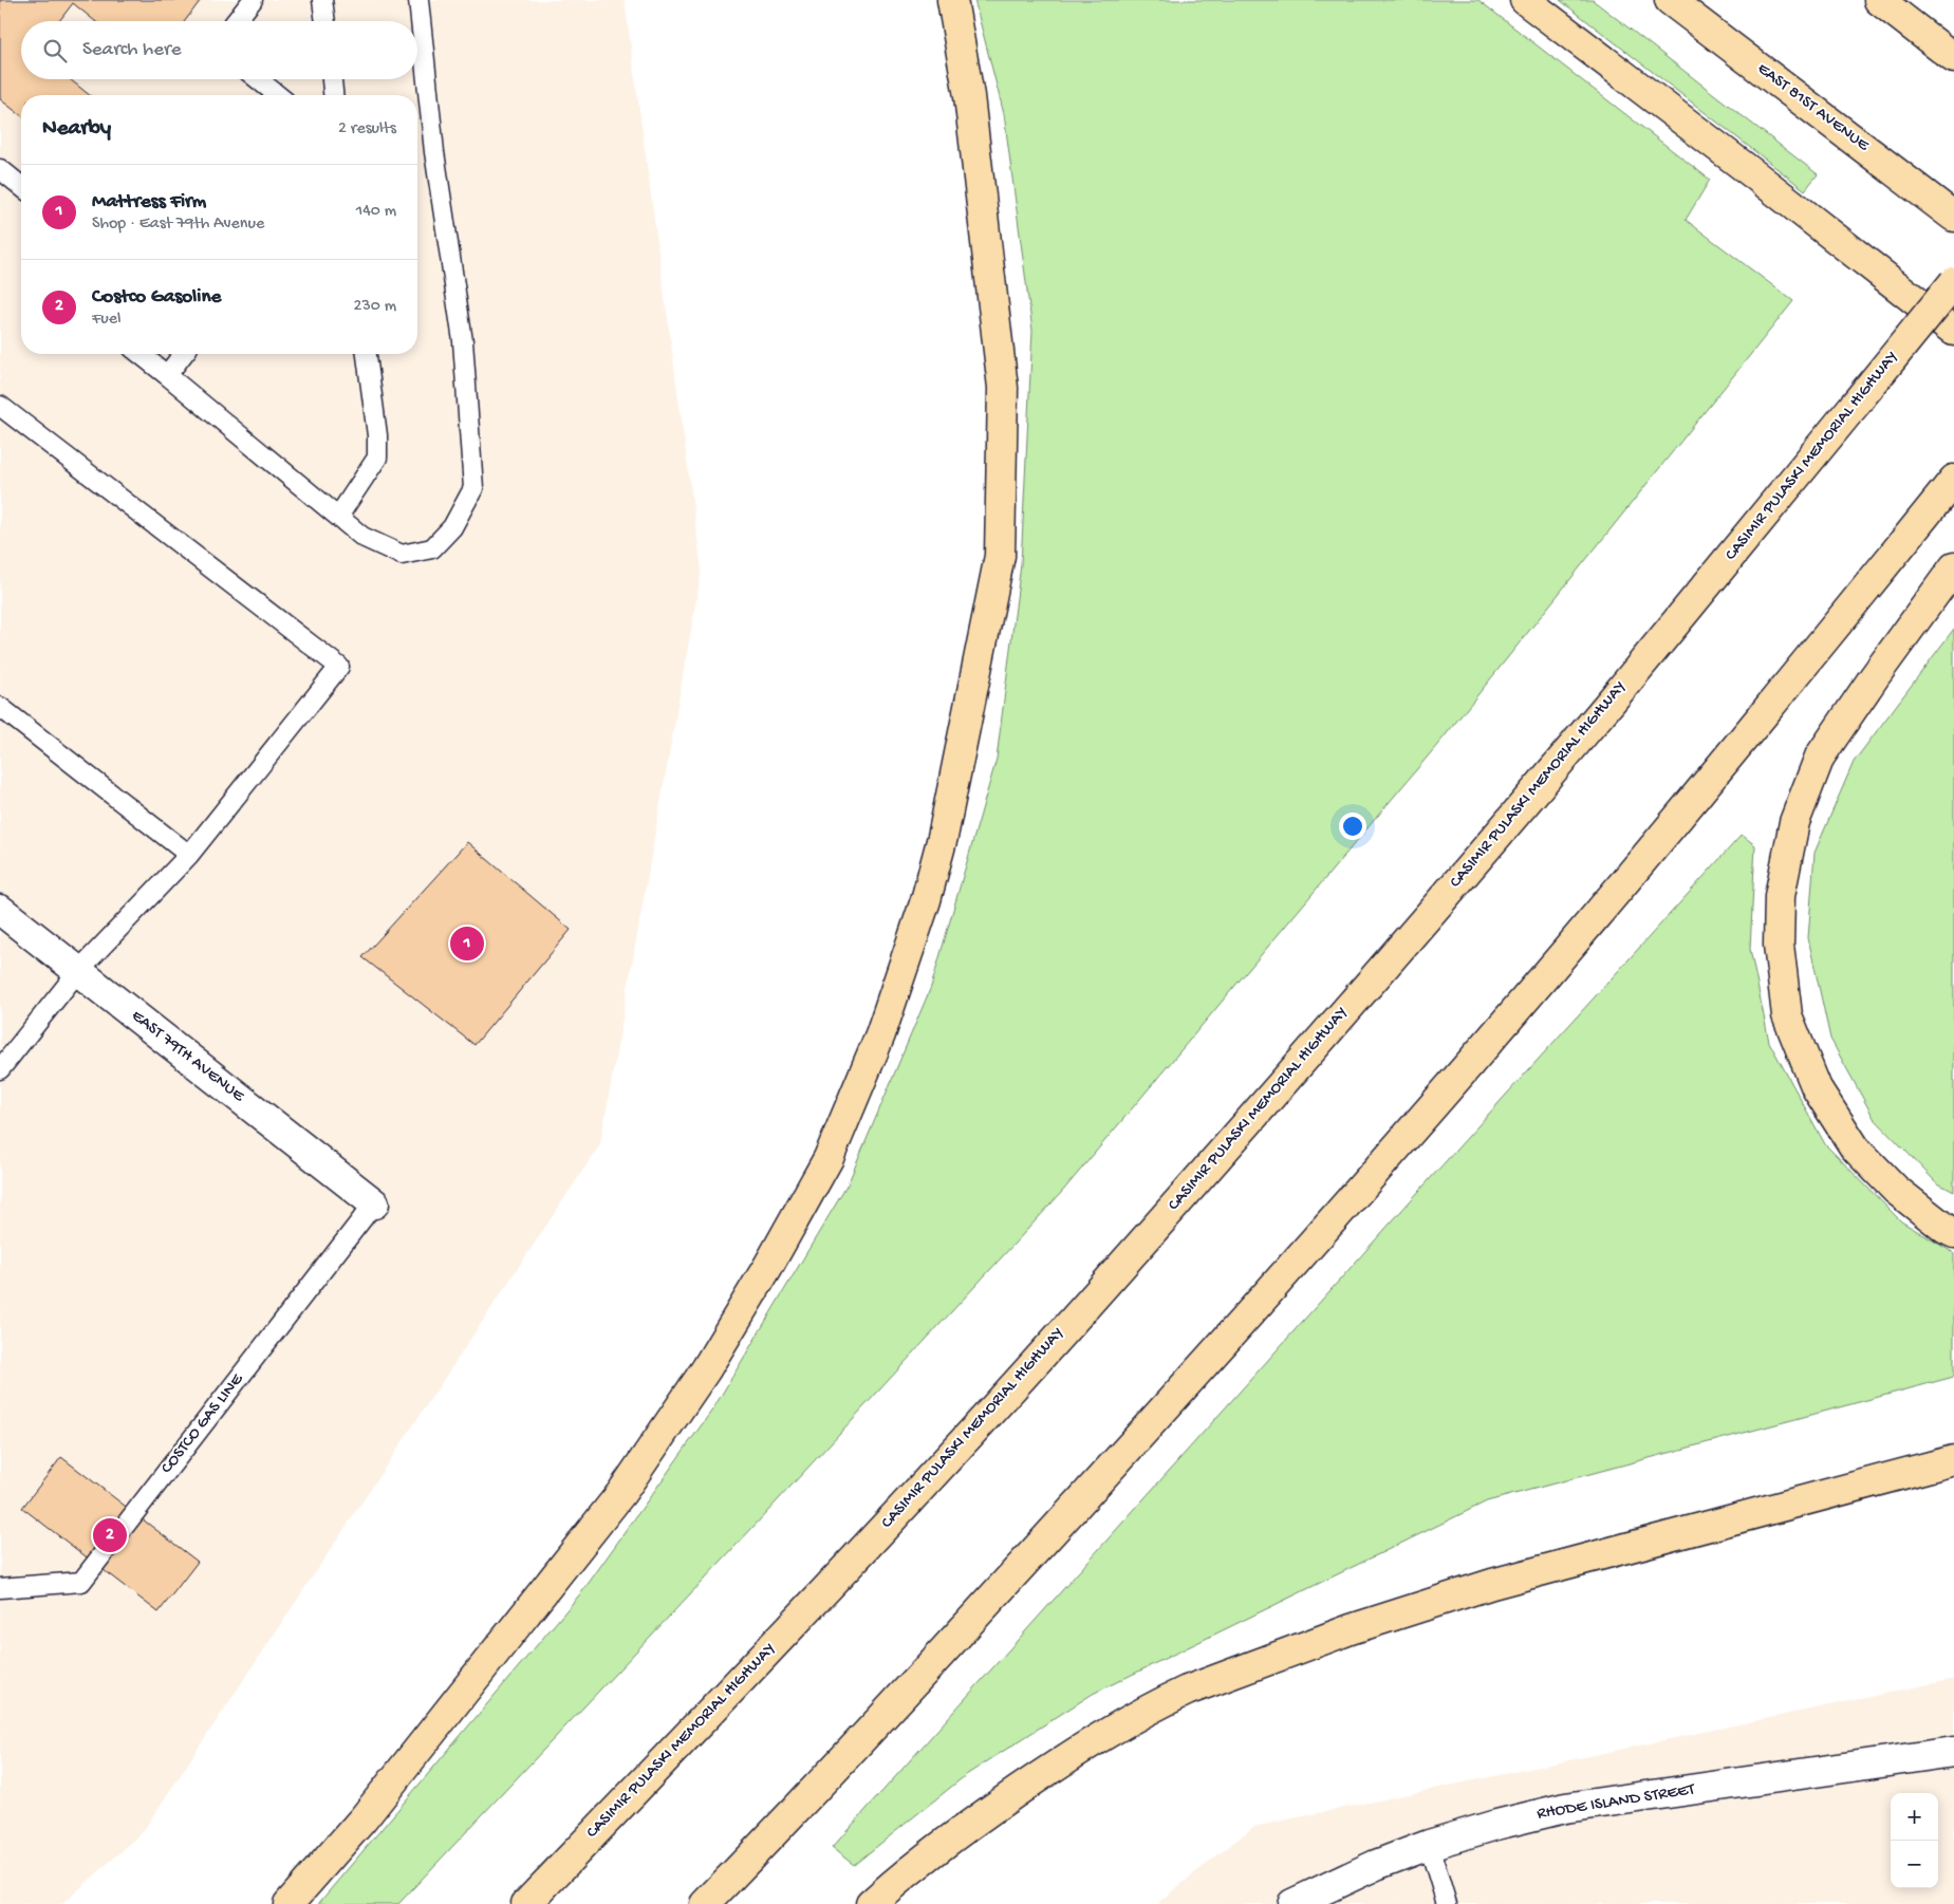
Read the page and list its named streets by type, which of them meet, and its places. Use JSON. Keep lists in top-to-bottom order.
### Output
{
  "streets": {
    "main road": ["EAST 81ST AVENUE", "CASIMIR PULASKI MEMORIAL HIGHWAY"],
    "street": ["EAST 79TH AVENUE", "RHODE ISLAND STREET"],
    "lane": ["COSTCO GAS LINE"]
  },
  "crossings": [
    ["EAST 79TH AVENUE", "COSTCO GAS LINE"]
  ],
  "page": {
    "search": "Search here",
    "heading": ["Nearby", "2 results"],
    "list": [
      {
        "mark": "1",
        "name": "Mattress Firm",
        "note": "Shop · East 79th Avenue",
        "value": "140 m"
      },
      {
        "mark": "2",
        "name": "Costco Gasoline",
        "note": "Fuel",
        "value": "230 m"
      }
    ],
    "pins": ["1", "2"],
    "map_buttons": ["+", "−"]
  }
}
